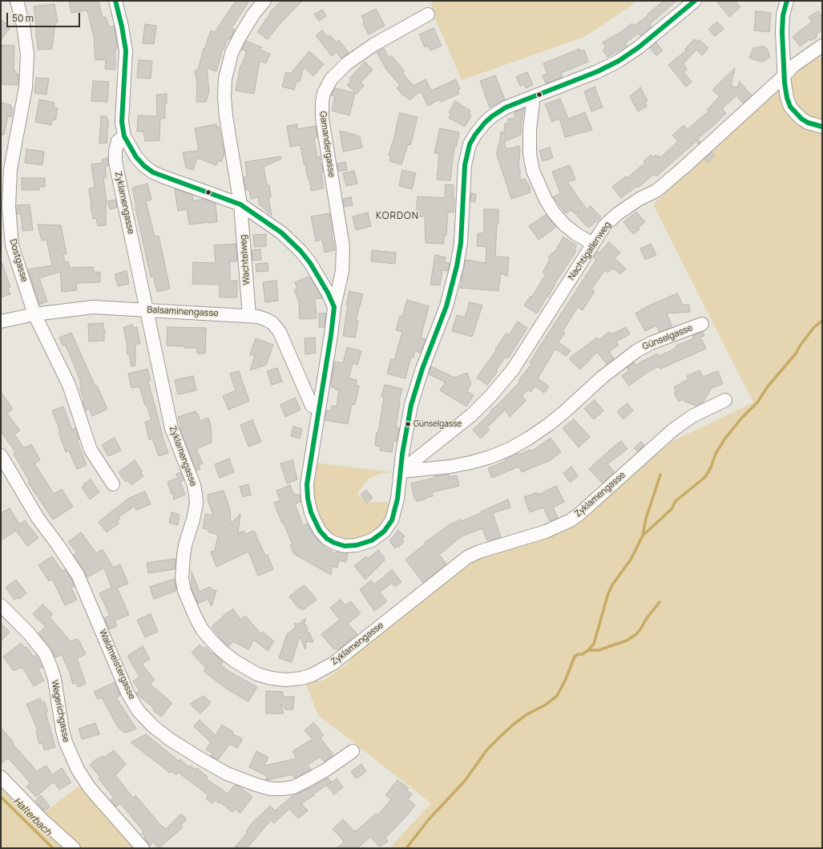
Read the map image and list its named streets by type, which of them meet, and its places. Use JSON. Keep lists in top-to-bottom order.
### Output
{
  "streets": {
    "street": [
      "Gamandergasse",
      "Zyklamengasse",
      "Nachtigallenweg",
      "Wachtelweg",
      "Dostgasse",
      "Balsaminengasse",
      "Günselgasse",
      "Waldmeistergasse",
      "Wegerichgasse"
    ]
  },
  "crossings": [
    ["Gamandergasse", "Nachtigallenweg"],
    ["Gamandergasse", "Günselgasse"],
    ["Zyklamengasse", "Balsaminengasse"],
    ["Nachtigallenweg", "Günselgasse"],
    ["Wachtelweg", "Balsaminengasse"],
    ["Dostgasse", "Balsaminengasse"]
  ],
  "districts": ["KORDON"],
  "water": ["Halterbach"],
  "places": ["Günselgasse"],
  "scale_bar": "50 m"
}
